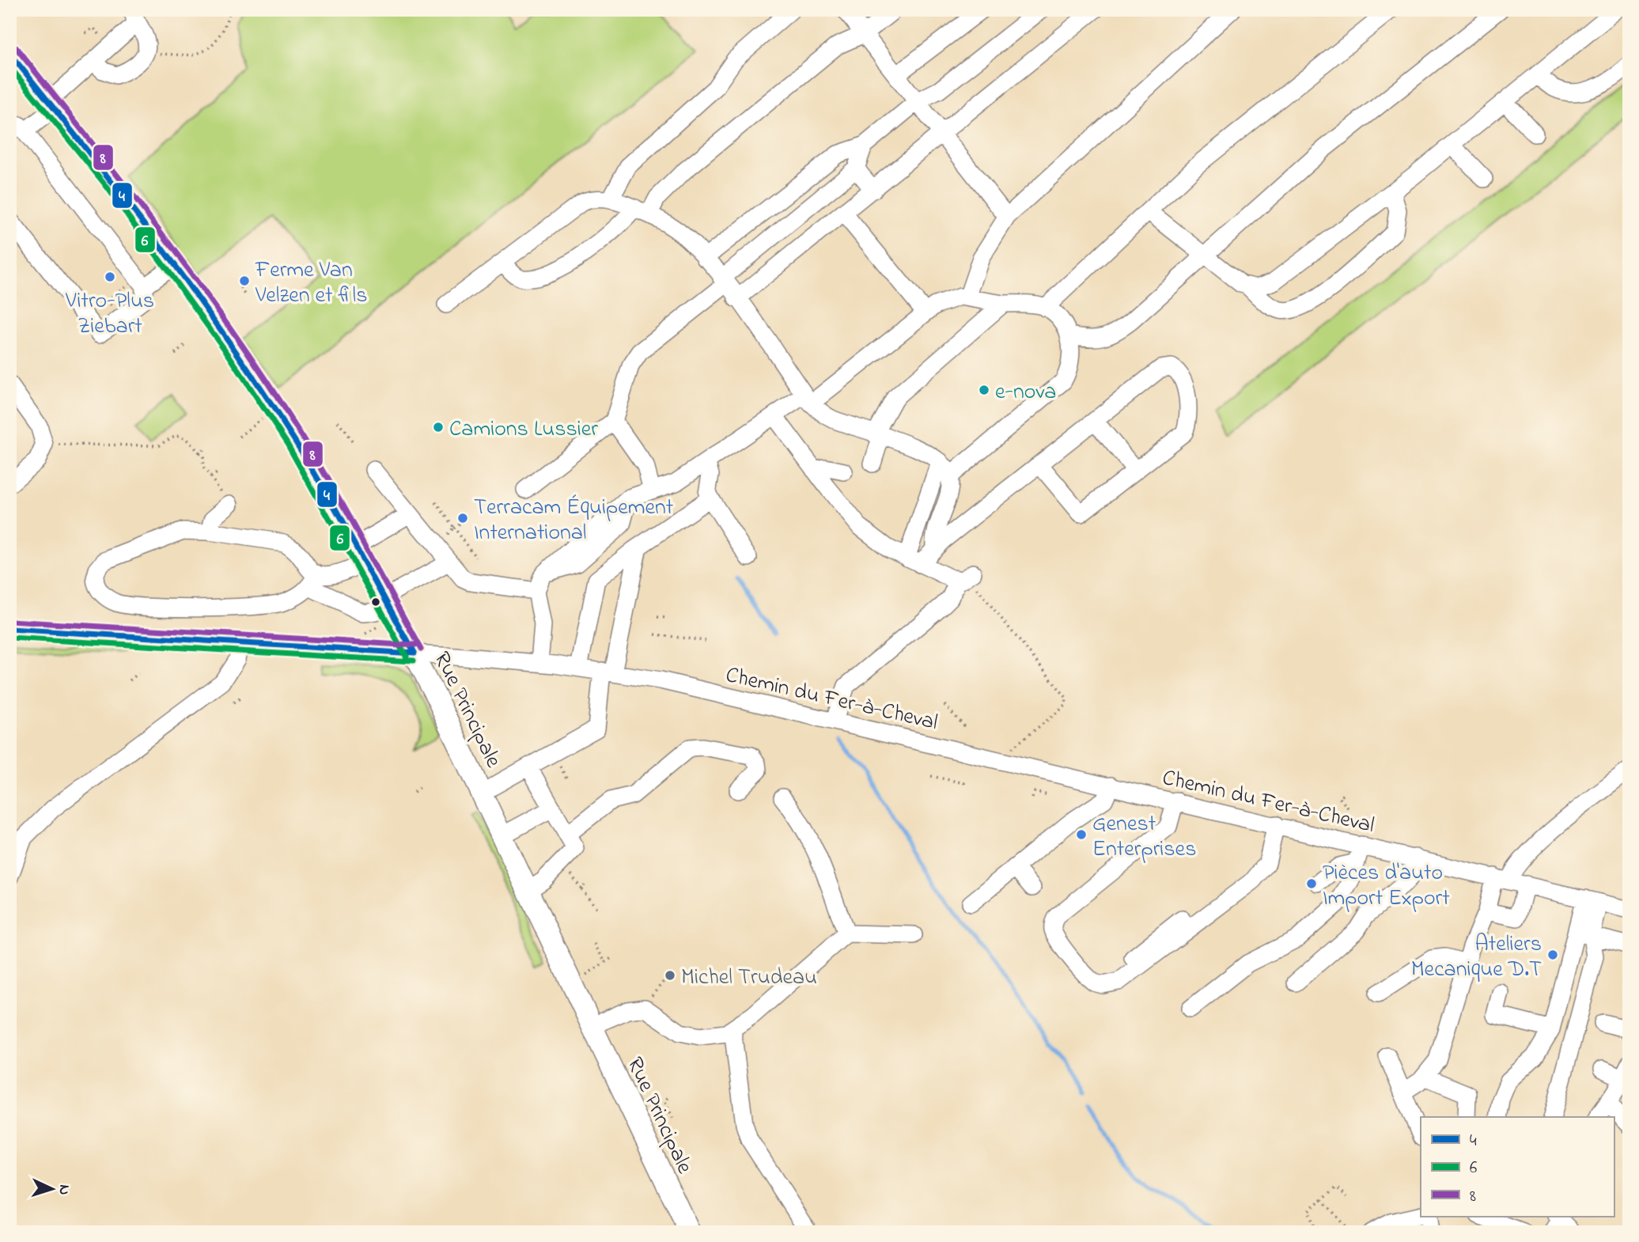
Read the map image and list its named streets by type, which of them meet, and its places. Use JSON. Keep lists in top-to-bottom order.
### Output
{
  "streets": {
    "main road": ["Rue Principale"],
    "street": ["Chemin du Fer-à-Cheval"]
  },
  "crossings": [
    ["Chemin du Fer-à-Cheval", "Rue Principale"]
  ],
  "places": [
    "Vitro-Plus Ziebart",
    "Ferme Van Velzen et fils",
    "e-nova",
    "Camions Lussier",
    "Terracam Équipement International",
    "Genest Enterprises",
    "Pièces d'auto Import Export",
    "Ateliers Mecanique D.T",
    "Michel Trudeau"
  ],
  "lines": ["transit line 8", "transit line 4", "transit line 6"],
  "legend": ["4", "6", "8"],
  "north": "right"
}
